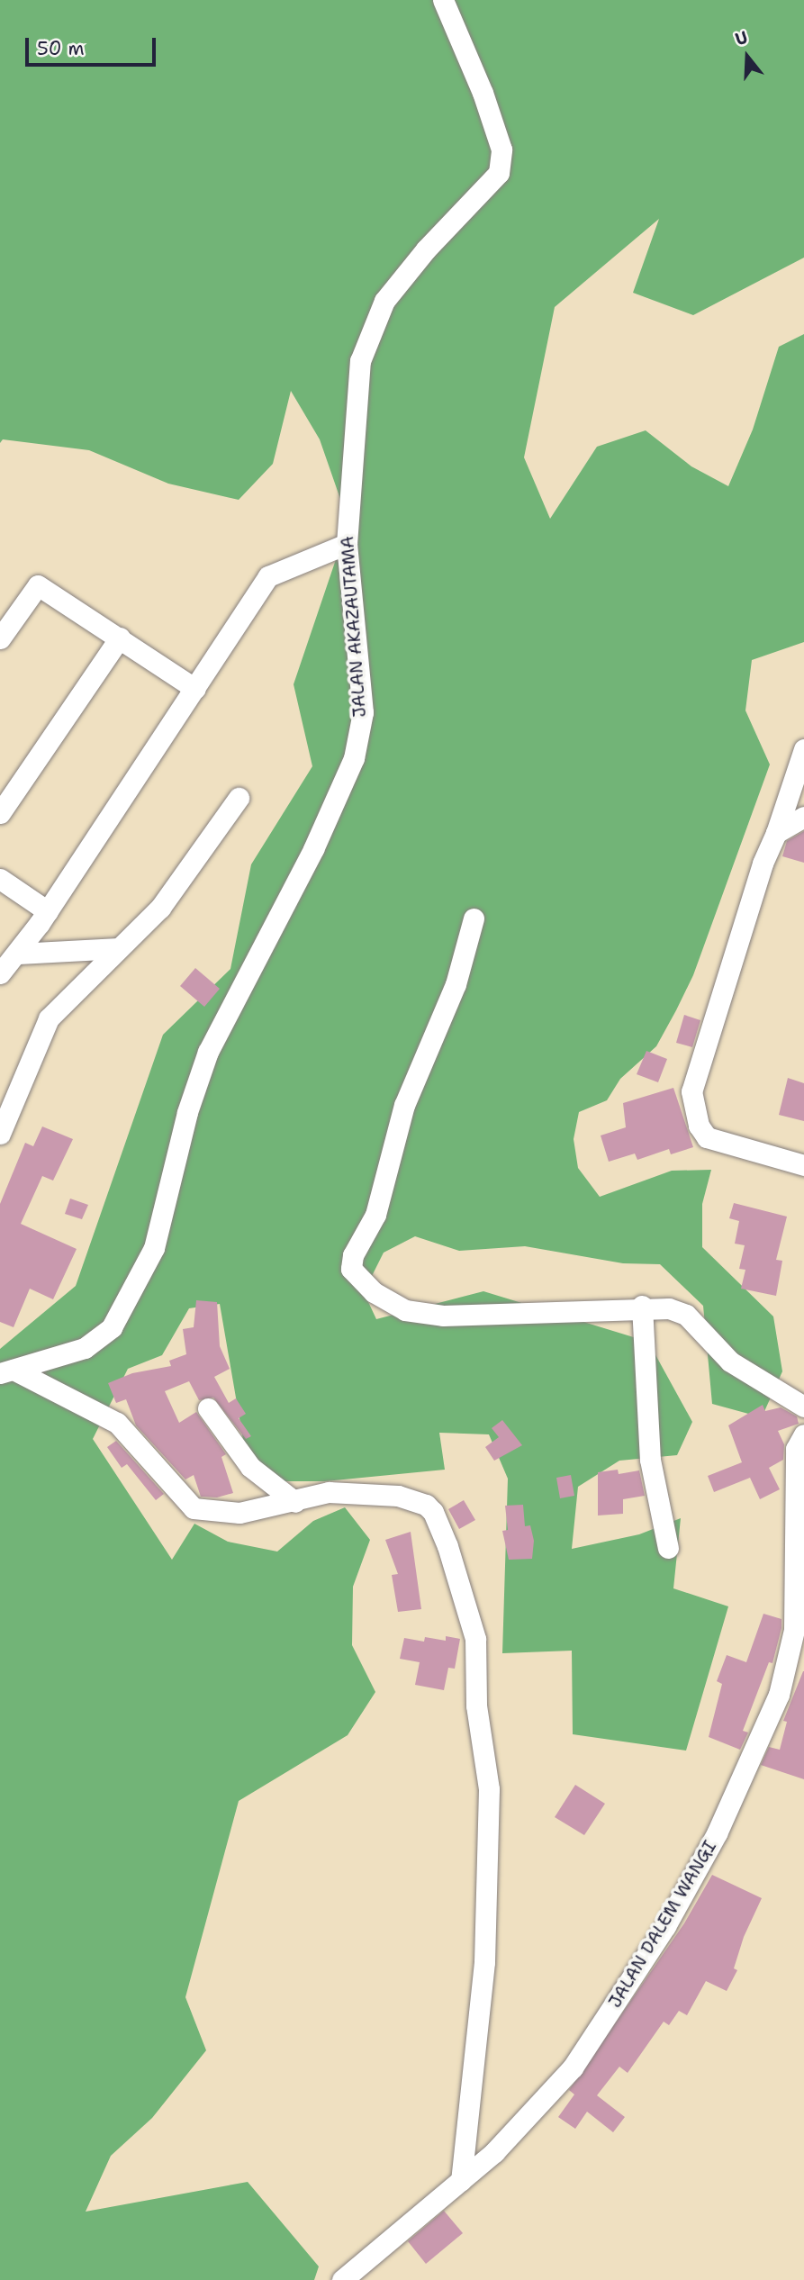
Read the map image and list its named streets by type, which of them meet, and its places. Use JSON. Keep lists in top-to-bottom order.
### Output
{
  "streets": {
    "street": ["JALAN AKAZAUTAMA", "JALAN DALEM WANGI"]
  },
  "scale_bar": "50 m",
  "north": "top"
}
